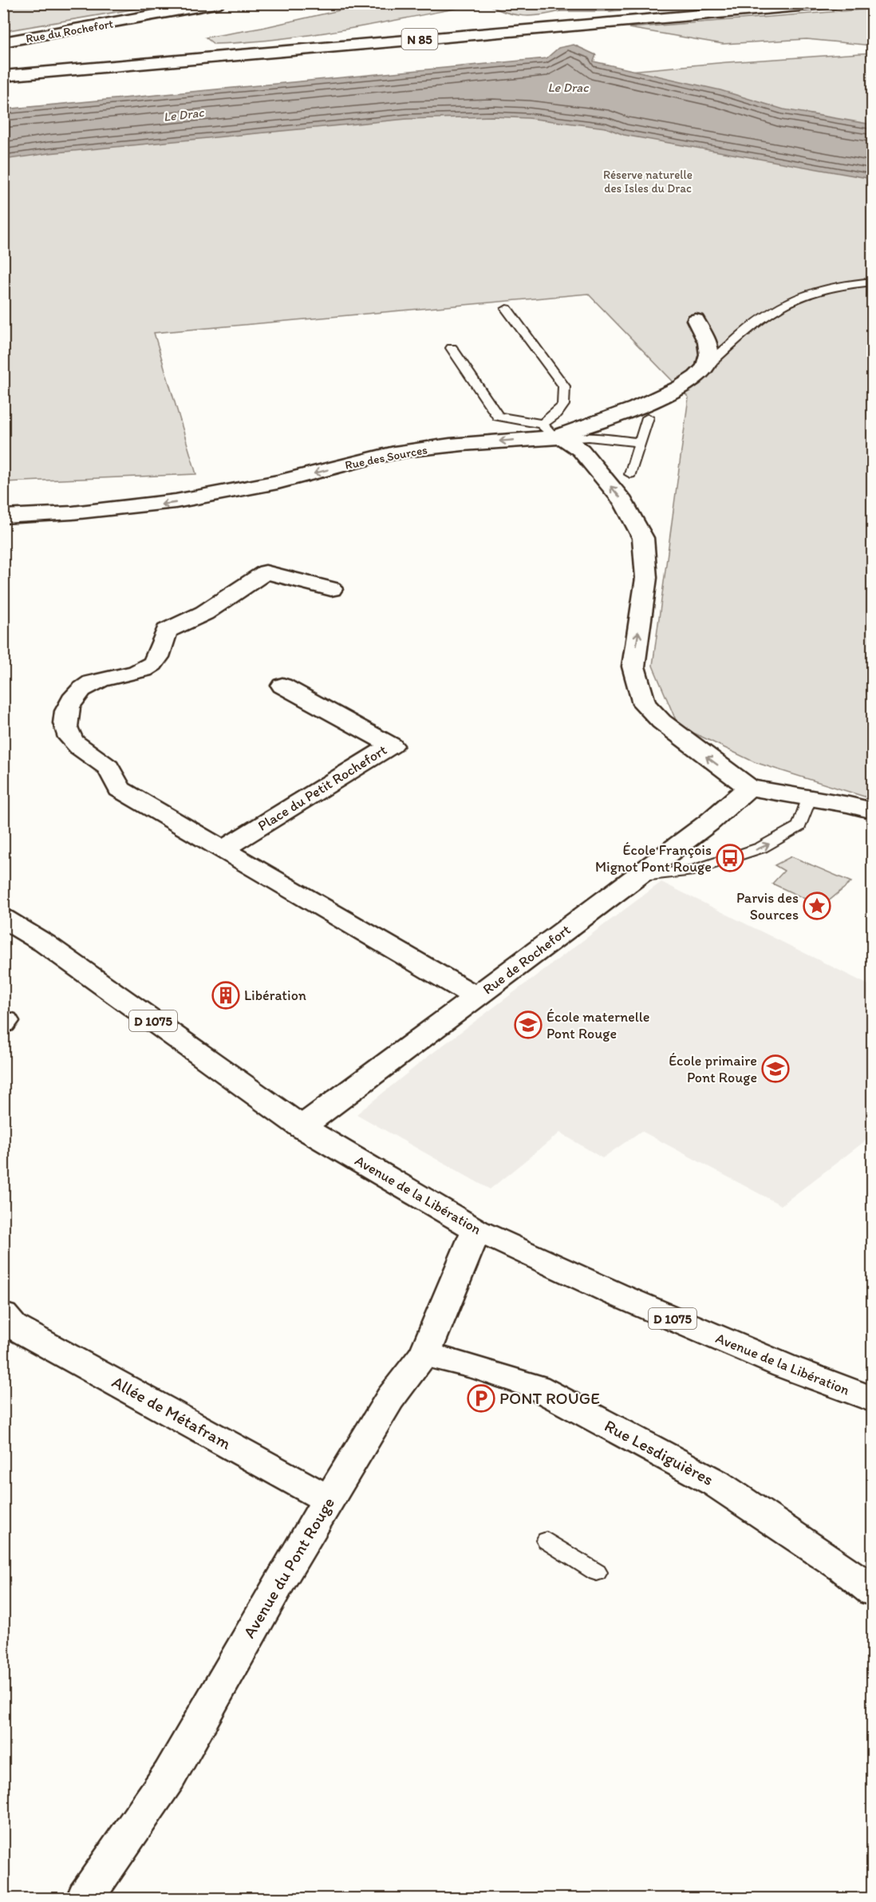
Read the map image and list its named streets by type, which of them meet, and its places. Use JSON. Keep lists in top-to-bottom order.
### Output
{
  "streets": {
    "main road": [
      "Rue du Rochefort",
      "N 85",
      "Rue des Sources",
      "Place du Petit Rochefort",
      "Rue de Rochefort",
      "D 1075",
      "Avenue de la Libération",
      "Allée de Métafram",
      "Rue Lesdiguières",
      "Avenue du Pont Rouge"
    ]
  },
  "crossings": [
    ["Rue de Rochefort", "Avenue de la Libération"],
    ["Avenue de la Libération", "Avenue du Pont Rouge"],
    ["Allée de Métafram", "Avenue du Pont Rouge"],
    ["Rue Lesdiguières", "Avenue du Pont Rouge"]
  ],
  "one_way": ["Rue des Sources"],
  "water": ["Le Drac"],
  "parks": ["Réserve naturelle des Isles du Drac"],
  "places": {
    "bus stop": ["École François Mignot Pont Rouge"],
    "place": ["Parvis des Sources"],
    "building": ["Libération"],
    "school or university": ["École maternelle Pont Rouge", "École primaire Pont Rouge"],
    "parking": ["PONT ROUGE"]
  }
}
